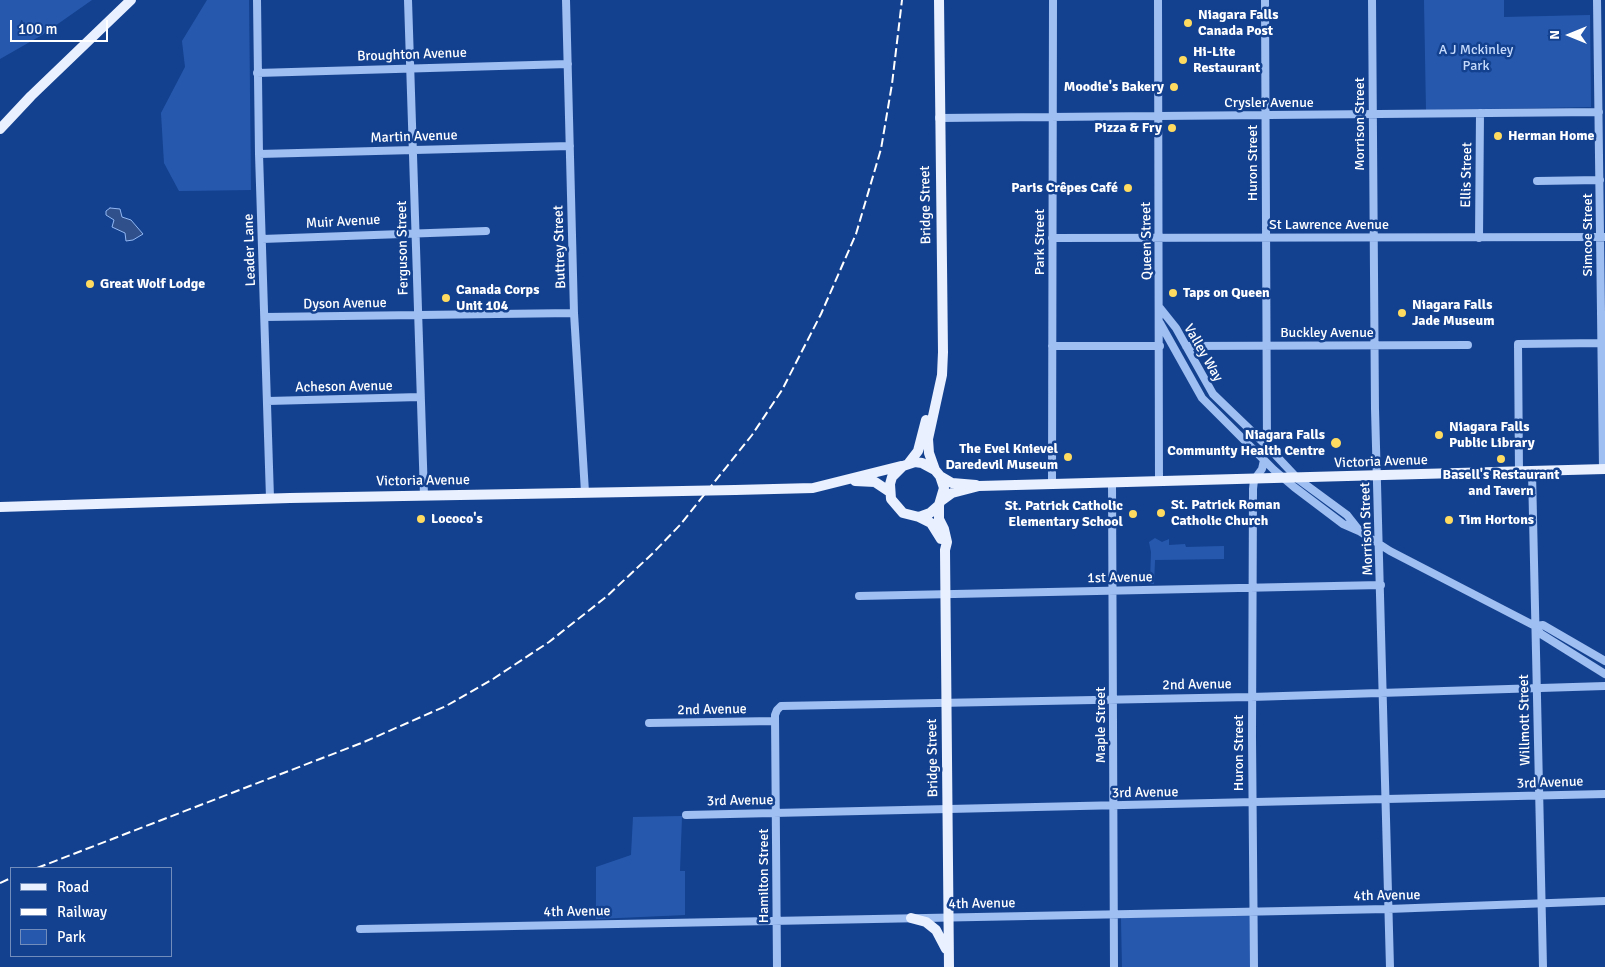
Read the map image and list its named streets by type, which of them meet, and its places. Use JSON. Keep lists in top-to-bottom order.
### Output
{
  "streets": {
    "main road": ["Bridge Street", "Victoria Avenue"],
    "street": [
      "Broughton Avenue",
      "Crysler Avenue",
      "Morrison Street",
      "Martin Avenue",
      "Huron Street",
      "Ellis Street",
      "Muir Avenue",
      "St Lawrence Avenue",
      "Simcoe Street",
      "Queen Street",
      "Park Street",
      "Buttrey Street",
      "Ferguson Street",
      "Leader Lane",
      "Dyson Avenue",
      "Buckley Avenue",
      "Valley Way",
      "Acheson Avenue",
      "1st Avenue",
      "2nd Avenue",
      "Willmott Street",
      "Maple Street",
      "3rd Avenue",
      "Hamilton Street",
      "4th Avenue"
    ]
  },
  "crossings": [
    ["Broughton Avenue", "Buttrey Street"],
    ["Broughton Avenue", "Ferguson Street"],
    ["Broughton Avenue", "Leader Lane"],
    ["Crysler Avenue", "Morrison Street"],
    ["Crysler Avenue", "Huron Street"],
    ["Crysler Avenue", "Ellis Street"],
    ["Crysler Avenue", "Bridge Street"],
    ["Crysler Avenue", "Simcoe Street"],
    ["Crysler Avenue", "Queen Street"],
    ["Crysler Avenue", "Park Street"],
    ["Morrison Street", "St Lawrence Avenue"],
    ["Morrison Street", "Buckley Avenue"],
    ["Morrison Street", "Valley Way"],
    ["Morrison Street", "Victoria Avenue"],
    ["Morrison Street", "1st Avenue"],
    ["Morrison Street", "2nd Avenue"],
    ["Morrison Street", "3rd Avenue"],
    ["Morrison Street", "4th Avenue"],
    ["Martin Avenue", "Buttrey Street"],
    ["Martin Avenue", "Ferguson Street"],
    ["Martin Avenue", "Leader Lane"],
    ["Huron Street", "St Lawrence Avenue"],
    ["Huron Street", "Buckley Avenue"],
    ["Huron Street", "Valley Way"],
    ["Huron Street", "Victoria Avenue"],
    ["Huron Street", "1st Avenue"],
    ["Huron Street", "2nd Avenue"],
    ["Huron Street", "3rd Avenue"],
    ["Huron Street", "4th Avenue"],
    ["Ellis Street", "St Lawrence Avenue"],
    ["Bridge Street", "Victoria Avenue"],
    ["Bridge Street", "1st Avenue"],
    ["Bridge Street", "2nd Avenue"],
    ["Bridge Street", "3rd Avenue"],
    ["Bridge Street", "4th Avenue"],
    ["Muir Avenue", "Ferguson Street"],
    ["Muir Avenue", "Leader Lane"],
    ["St Lawrence Avenue", "Simcoe Street"],
    ["St Lawrence Avenue", "Queen Street"],
    ["St Lawrence Avenue", "Park Street"],
    ["Simcoe Street", "Victoria Avenue"],
    ["Queen Street", "Valley Way"],
    ["Queen Street", "Victoria Avenue"],
    ["Park Street", "Victoria Avenue"],
    ["Buttrey Street", "Dyson Avenue"],
    ["Buttrey Street", "Victoria Avenue"],
    ["Ferguson Street", "Dyson Avenue"],
    ["Ferguson Street", "Acheson Avenue"],
    ["Ferguson Street", "Victoria Avenue"],
    ["Leader Lane", "Dyson Avenue"],
    ["Leader Lane", "Acheson Avenue"],
    ["Leader Lane", "Victoria Avenue"],
    ["Buckley Avenue", "Valley Way"],
    ["Valley Way", "Victoria Avenue"],
    ["Valley Way", "Willmott Street"],
    ["Victoria Avenue", "Willmott Street"],
    ["Victoria Avenue", "Maple Street"],
    ["1st Avenue", "Maple Street"],
    ["2nd Avenue", "Willmott Street"],
    ["2nd Avenue", "Maple Street"],
    ["2nd Avenue", "Hamilton Street"],
    ["Willmott Street", "3rd Avenue"],
    ["Willmott Street", "4th Avenue"],
    ["Maple Street", "3rd Avenue"],
    ["Maple Street", "4th Avenue"],
    ["3rd Avenue", "Hamilton Street"],
    ["Hamilton Street", "4th Avenue"]
  ],
  "parks": ["A J Mckinley Park"],
  "places": [
    "Niagara Falls Canada Post",
    "Hi-Lite Restaurant",
    "Moodie's Bakery",
    "Pizza & Fry",
    "Herman Home",
    "Paris Crêpes Café",
    "Great Wolf Lodge",
    "Taps on Queen",
    "Canada Corps Unit 104",
    "Niagara Falls Jade Museum",
    "Niagara Falls Public Library",
    "Niagara Falls Community Health Centre",
    "The Evel Knievel Daredevil Museum",
    "Basell's Restaurant and Tavern",
    "St. Patrick Roman Catholic Church",
    "St. Patrick Catholic Elementary School",
    "Lococo's",
    "Tim Hortons"
  ],
  "legend": ["Road", "Railway", "Park"],
  "scale_bar": "100 m",
  "north": "left"
}
